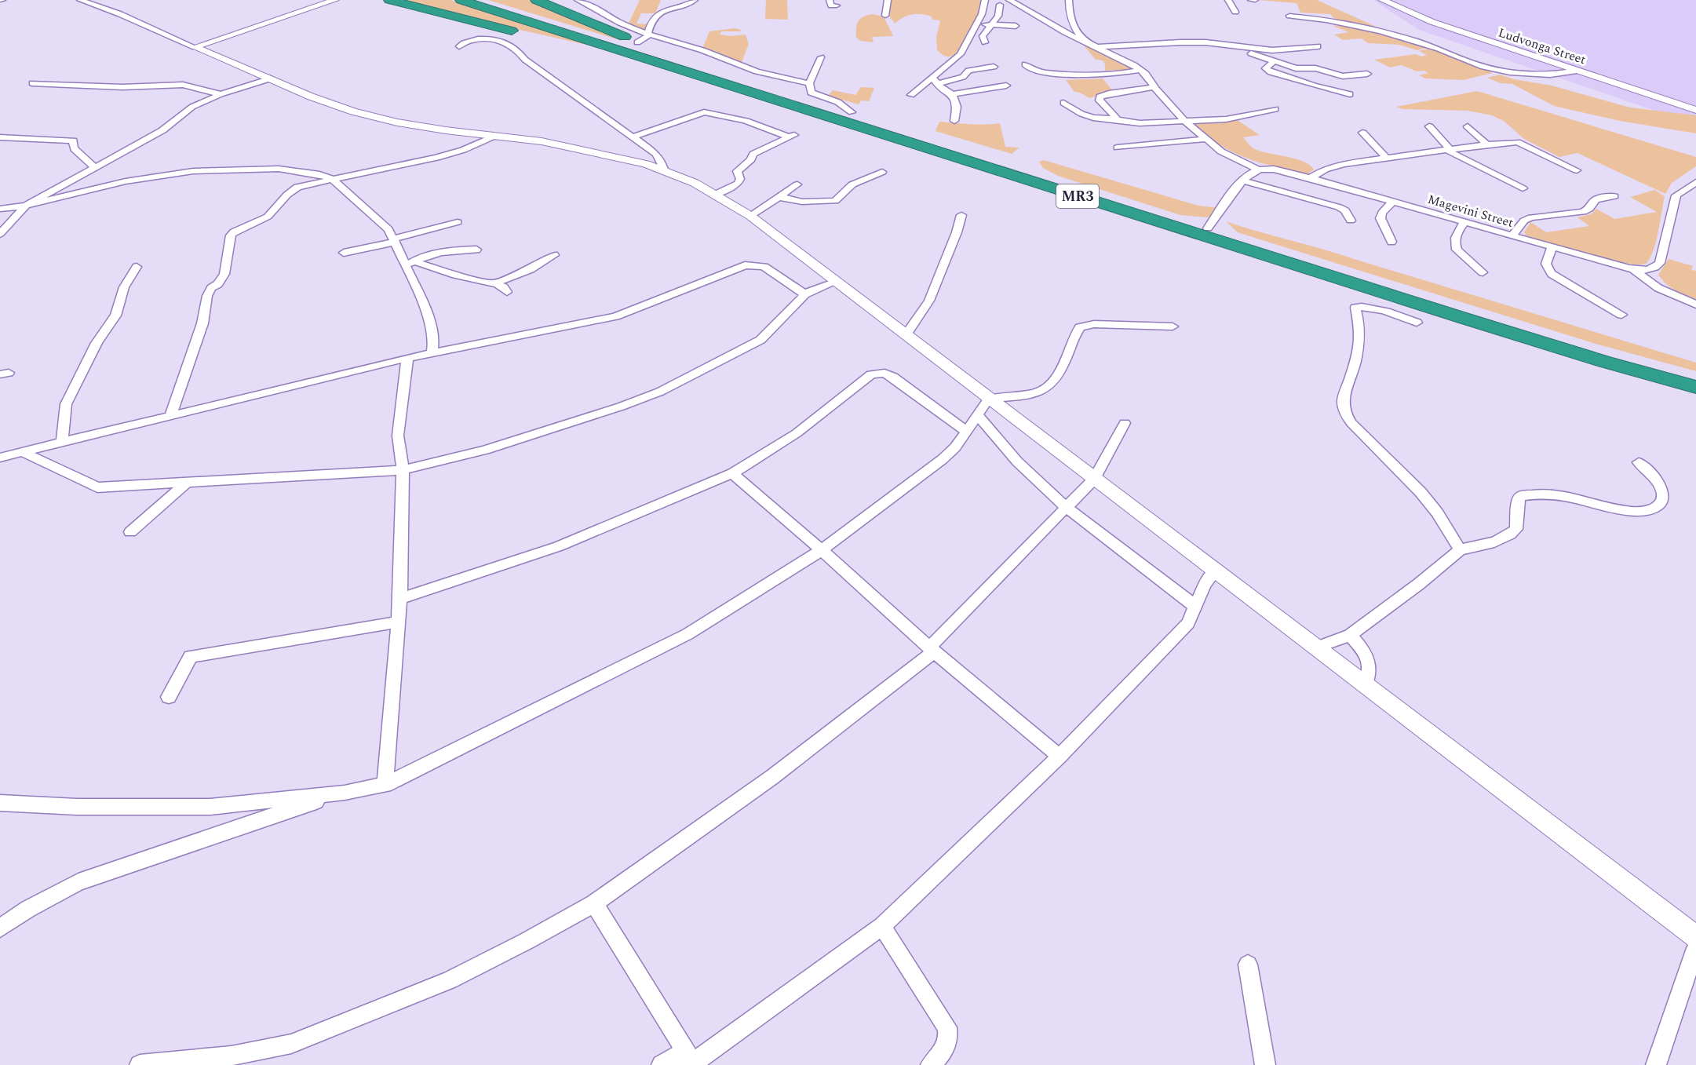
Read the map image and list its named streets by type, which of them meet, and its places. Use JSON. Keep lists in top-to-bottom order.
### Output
{
  "streets": {
    "highway": ["MR3"],
    "street": ["Ludvonga Street", "Magevini Street"]
  }
}
